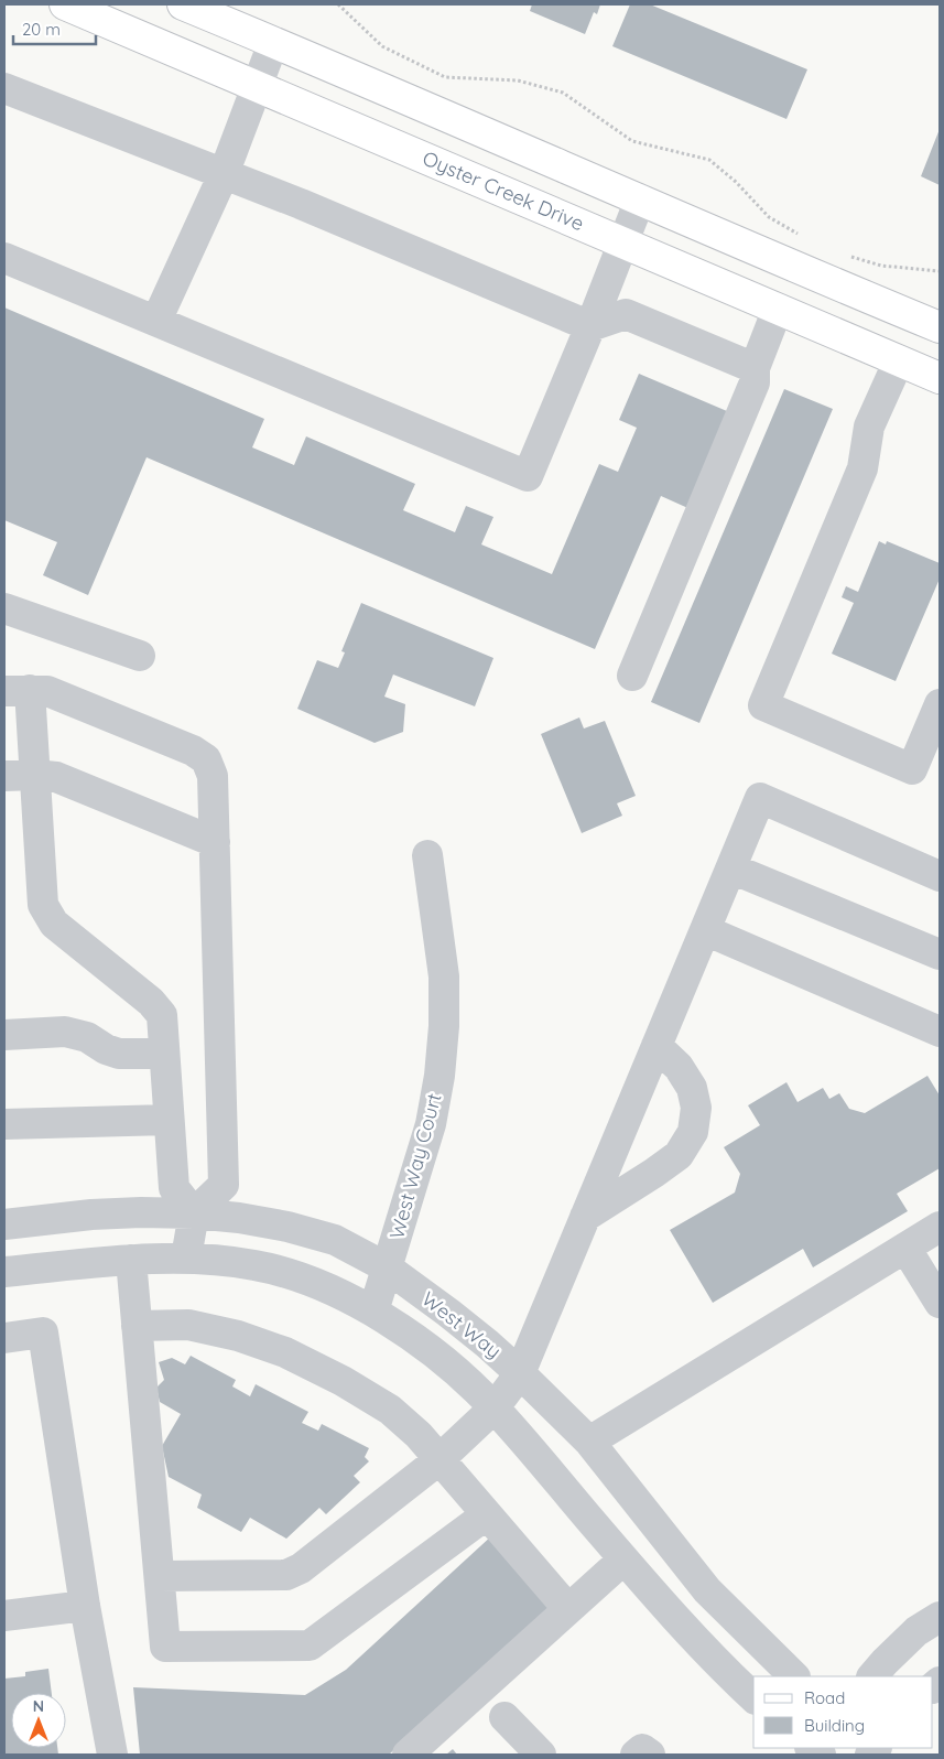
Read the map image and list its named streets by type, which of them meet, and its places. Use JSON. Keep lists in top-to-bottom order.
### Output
{
  "streets": {
    "main road": ["Oyster Creek Drive"],
    "street": ["West Way Court", "West Way"]
  },
  "crossings": [
    ["West Way Court", "West Way"]
  ],
  "legend": ["Road", "Building"],
  "scale_bar": "20 m",
  "north": "top"
}
